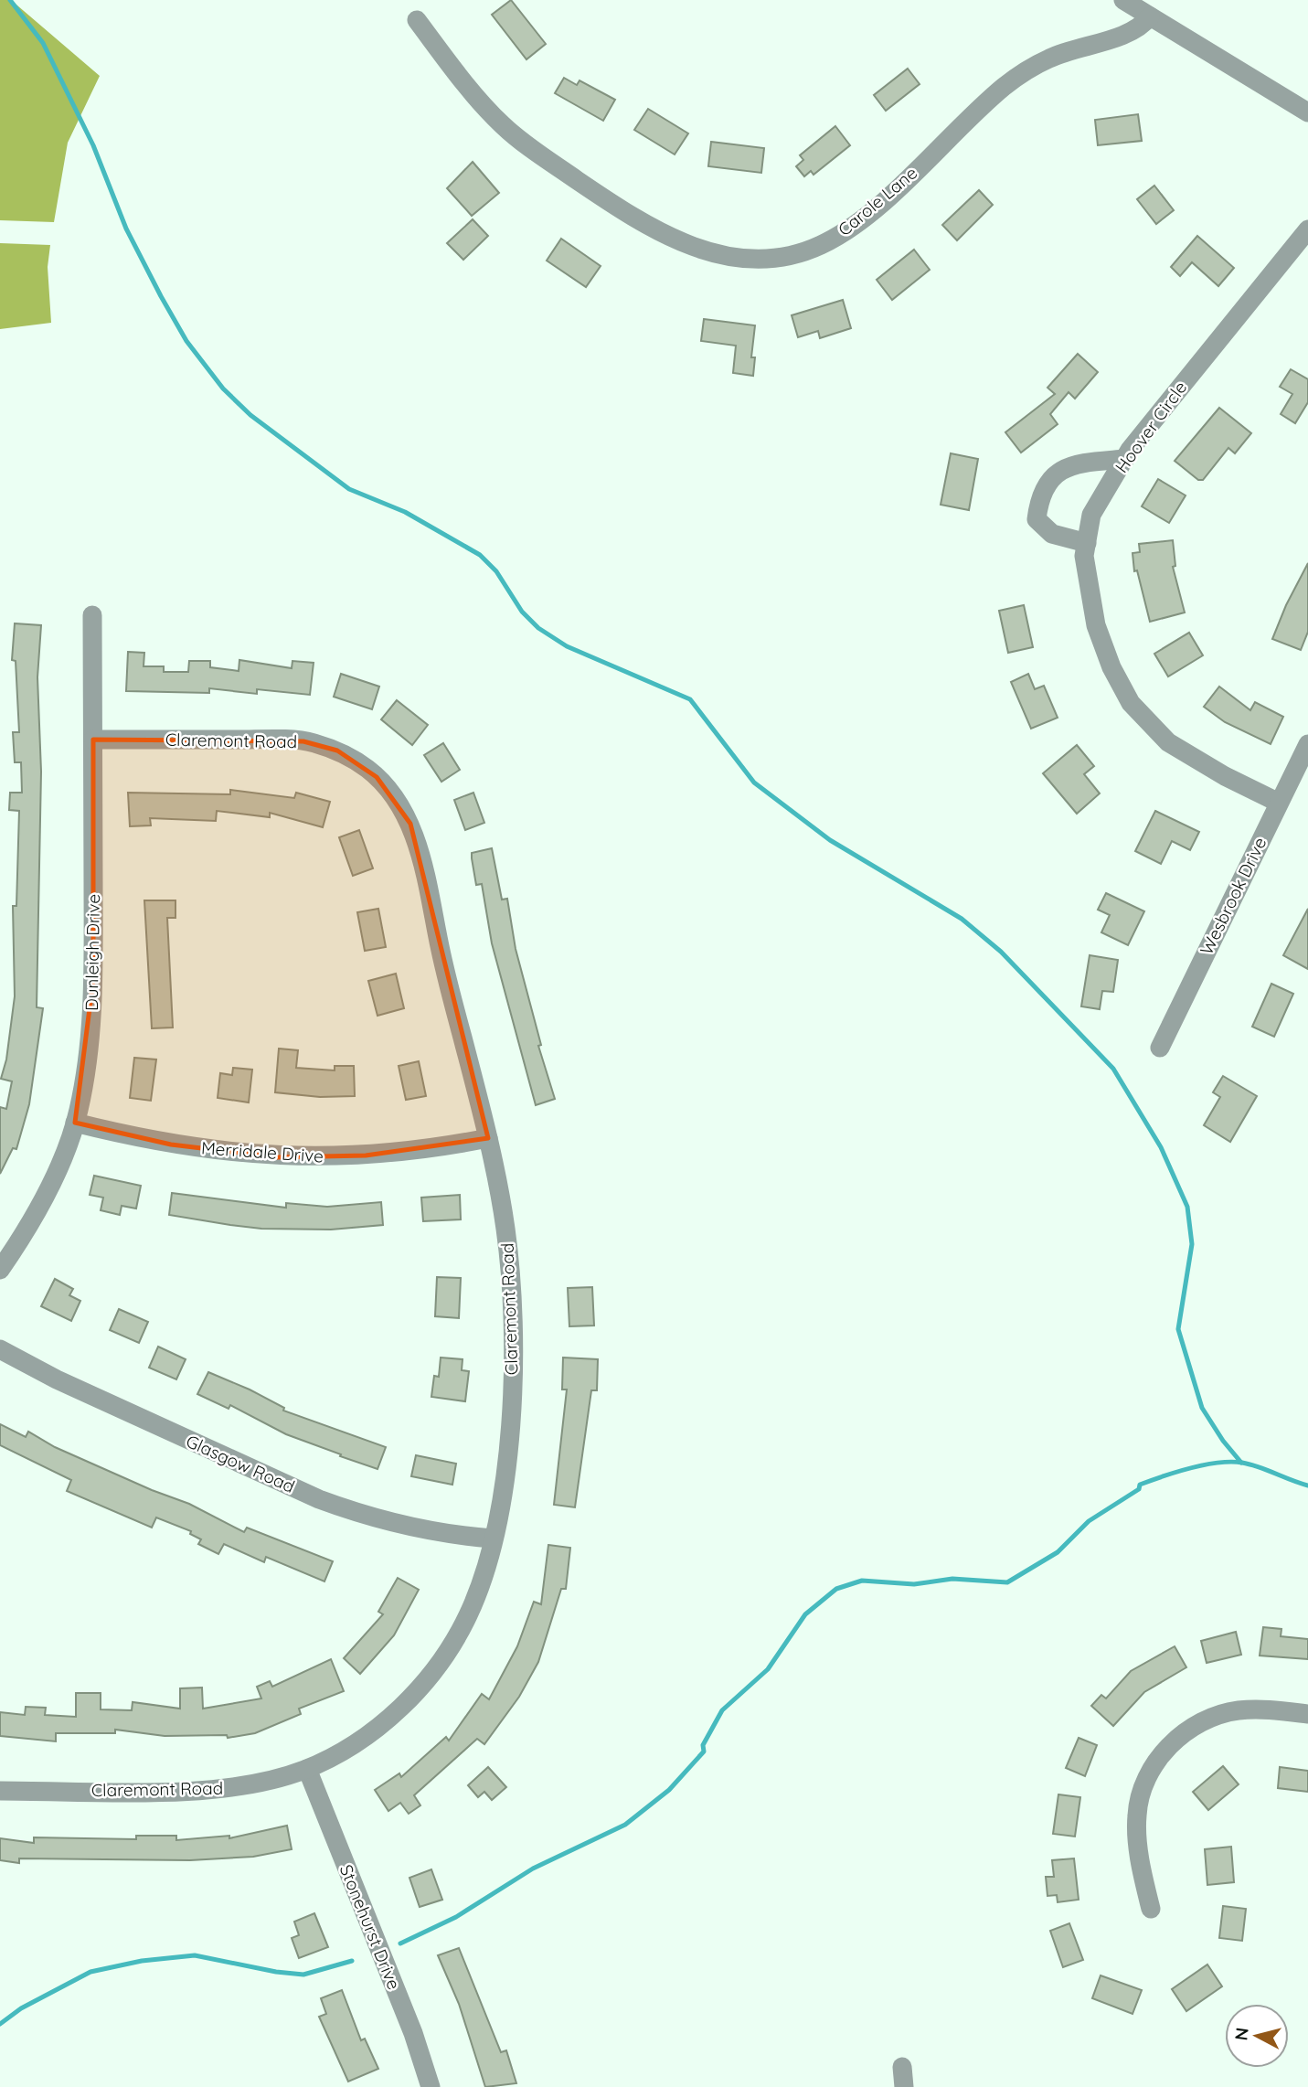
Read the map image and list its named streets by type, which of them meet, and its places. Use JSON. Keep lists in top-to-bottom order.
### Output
{
  "streets": {
    "street": [
      "Carole Lane",
      "Hoover Circle",
      "Claremont Road",
      "Wesbrook Drive",
      "Dunleigh Drive",
      "Merridale Drive",
      "Glasgow Road",
      "Stonehurst Drive"
    ]
  },
  "crossings": [
    ["Hoover Circle", "Wesbrook Drive"],
    ["Claremont Road", "Dunleigh Drive"],
    ["Claremont Road", "Merridale Drive"],
    ["Claremont Road", "Glasgow Road"],
    ["Claremont Road", "Stonehurst Drive"],
    ["Dunleigh Drive", "Merridale Drive"]
  ],
  "north": "left"
}
